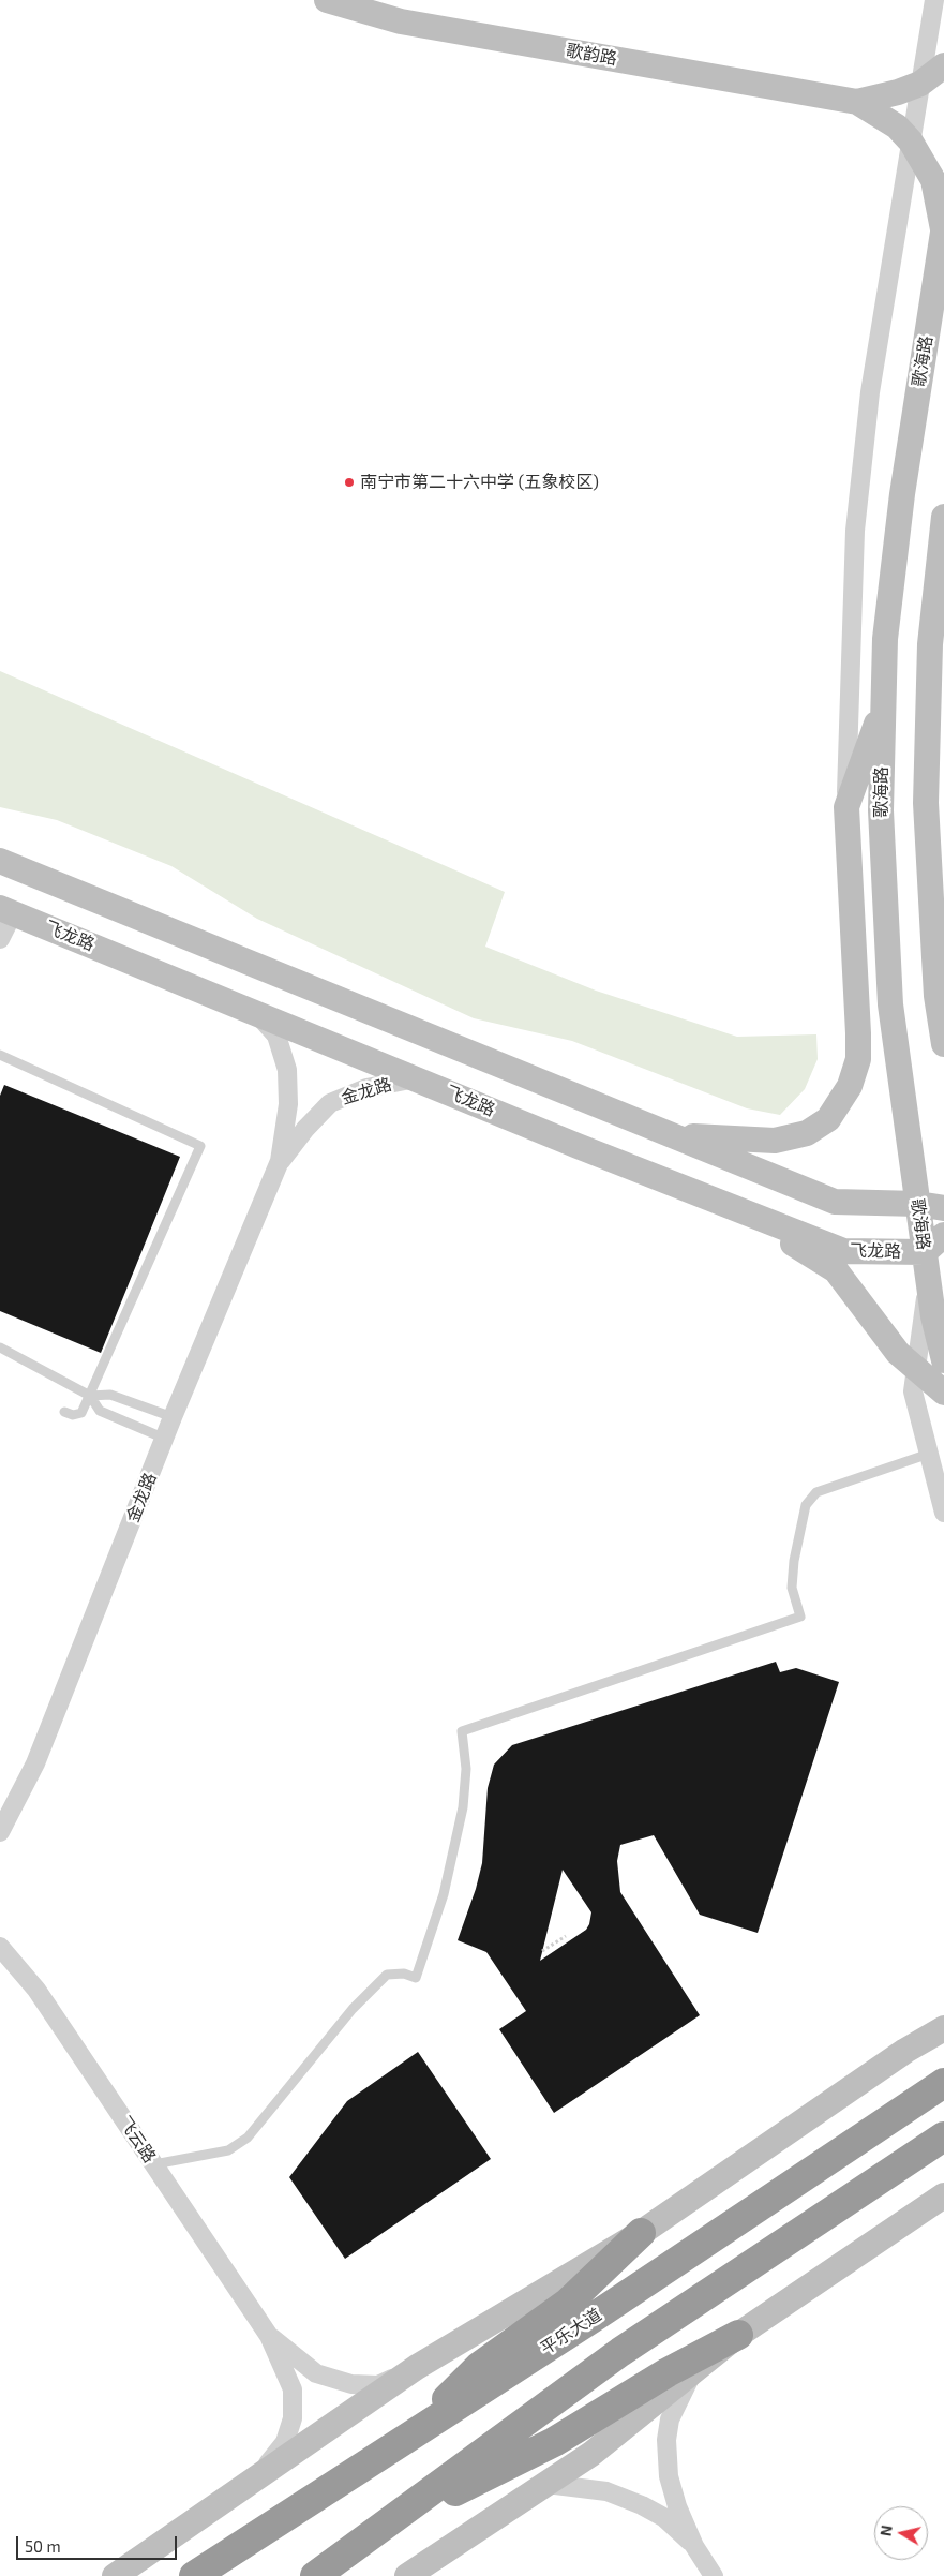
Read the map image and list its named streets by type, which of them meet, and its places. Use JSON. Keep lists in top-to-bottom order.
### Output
{
  "streets": {
    "highway": ["平乐大道"],
    "main road": ["歌韵路", "歌海路", "飞龙路"],
    "street": ["金龙路", "飞云路"]
  },
  "crossings": [
    ["歌韵路", "歌海路"],
    ["歌海路", "飞龙路"],
    ["飞龙路", "金龙路"]
  ],
  "places": ["南宁市第二十六中学 (五象校区)"],
  "scale_bar": "50 m",
  "north": "left"
}
